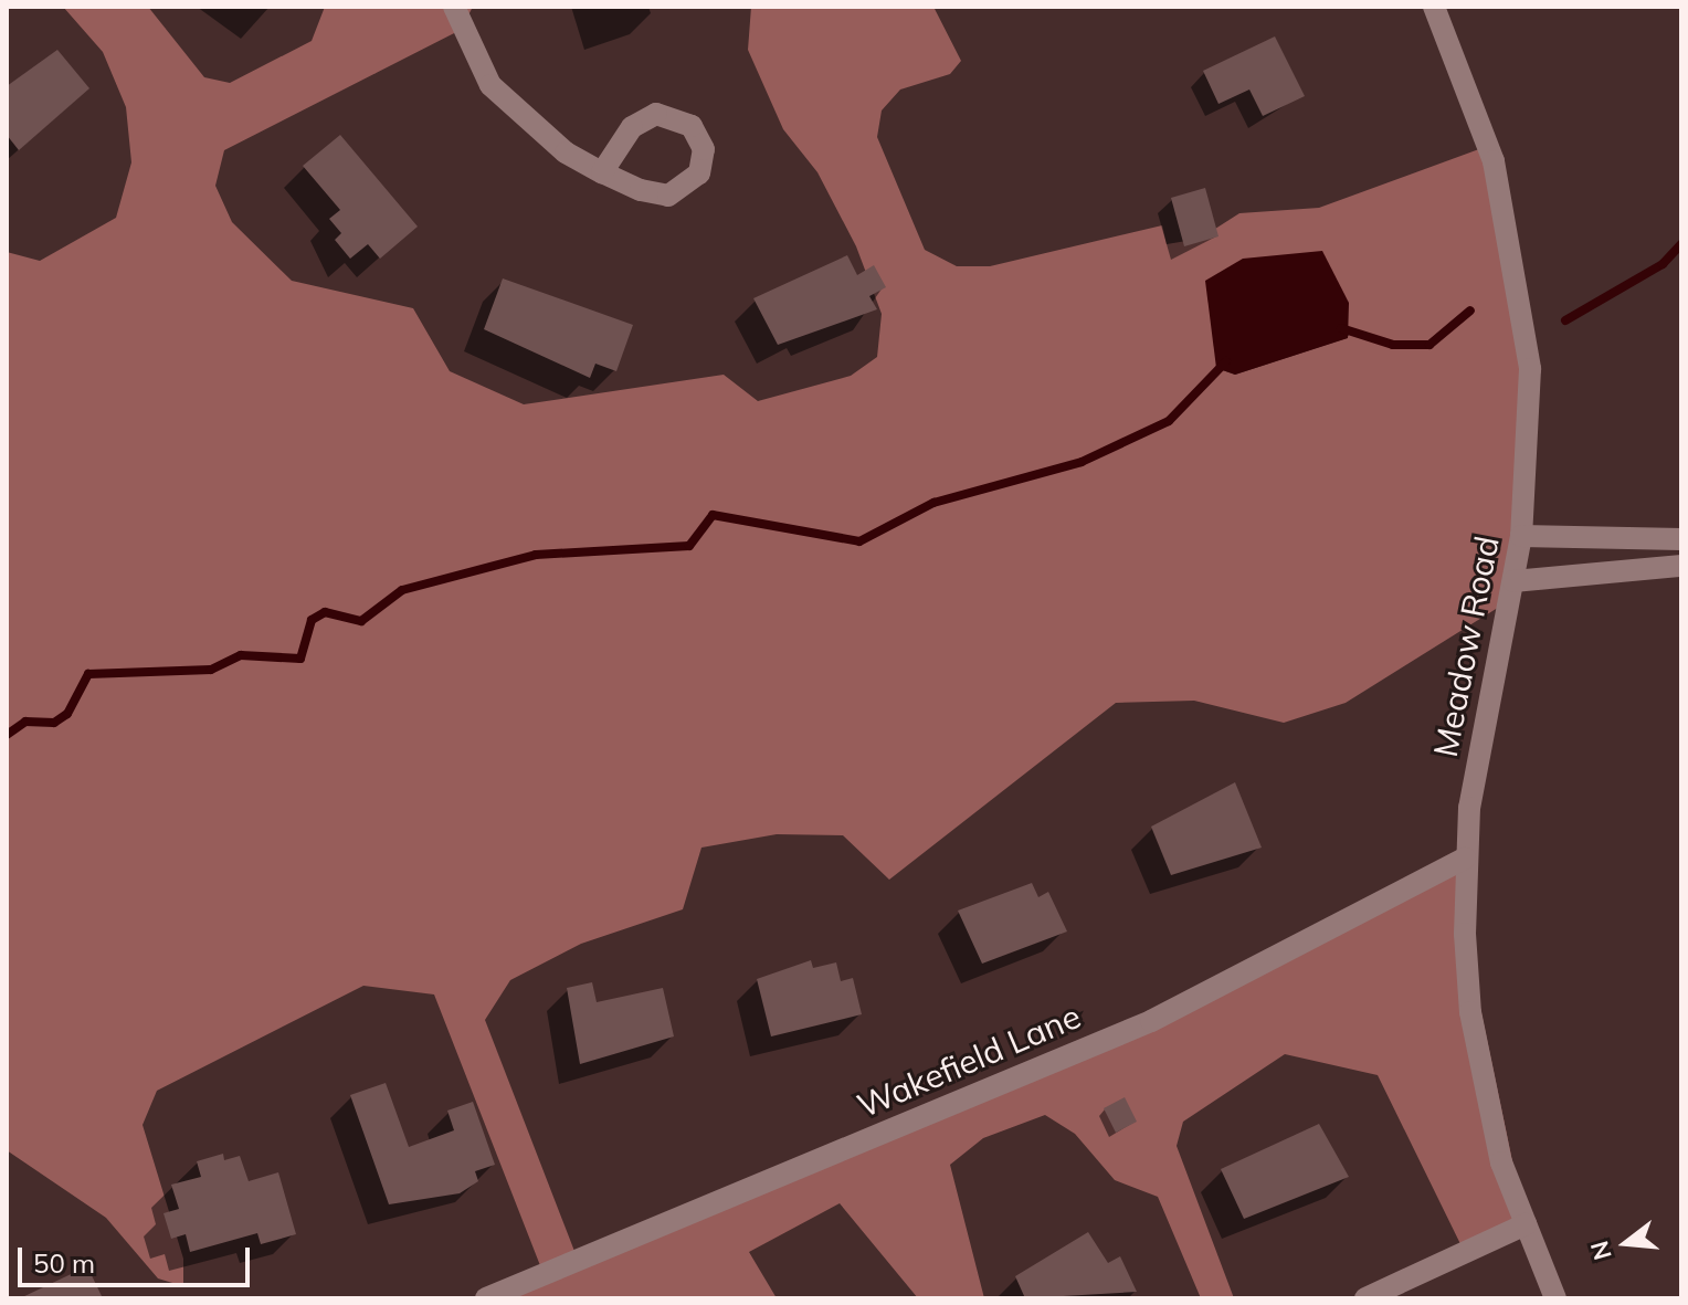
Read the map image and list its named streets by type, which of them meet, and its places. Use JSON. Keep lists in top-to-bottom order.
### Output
{
  "streets": {
    "street": ["Meadow Road", "Wakefield Lane"]
  },
  "crossings": [
    ["Meadow Road", "Wakefield Lane"]
  ],
  "scale_bar": "50 m",
  "north": "left"
}
